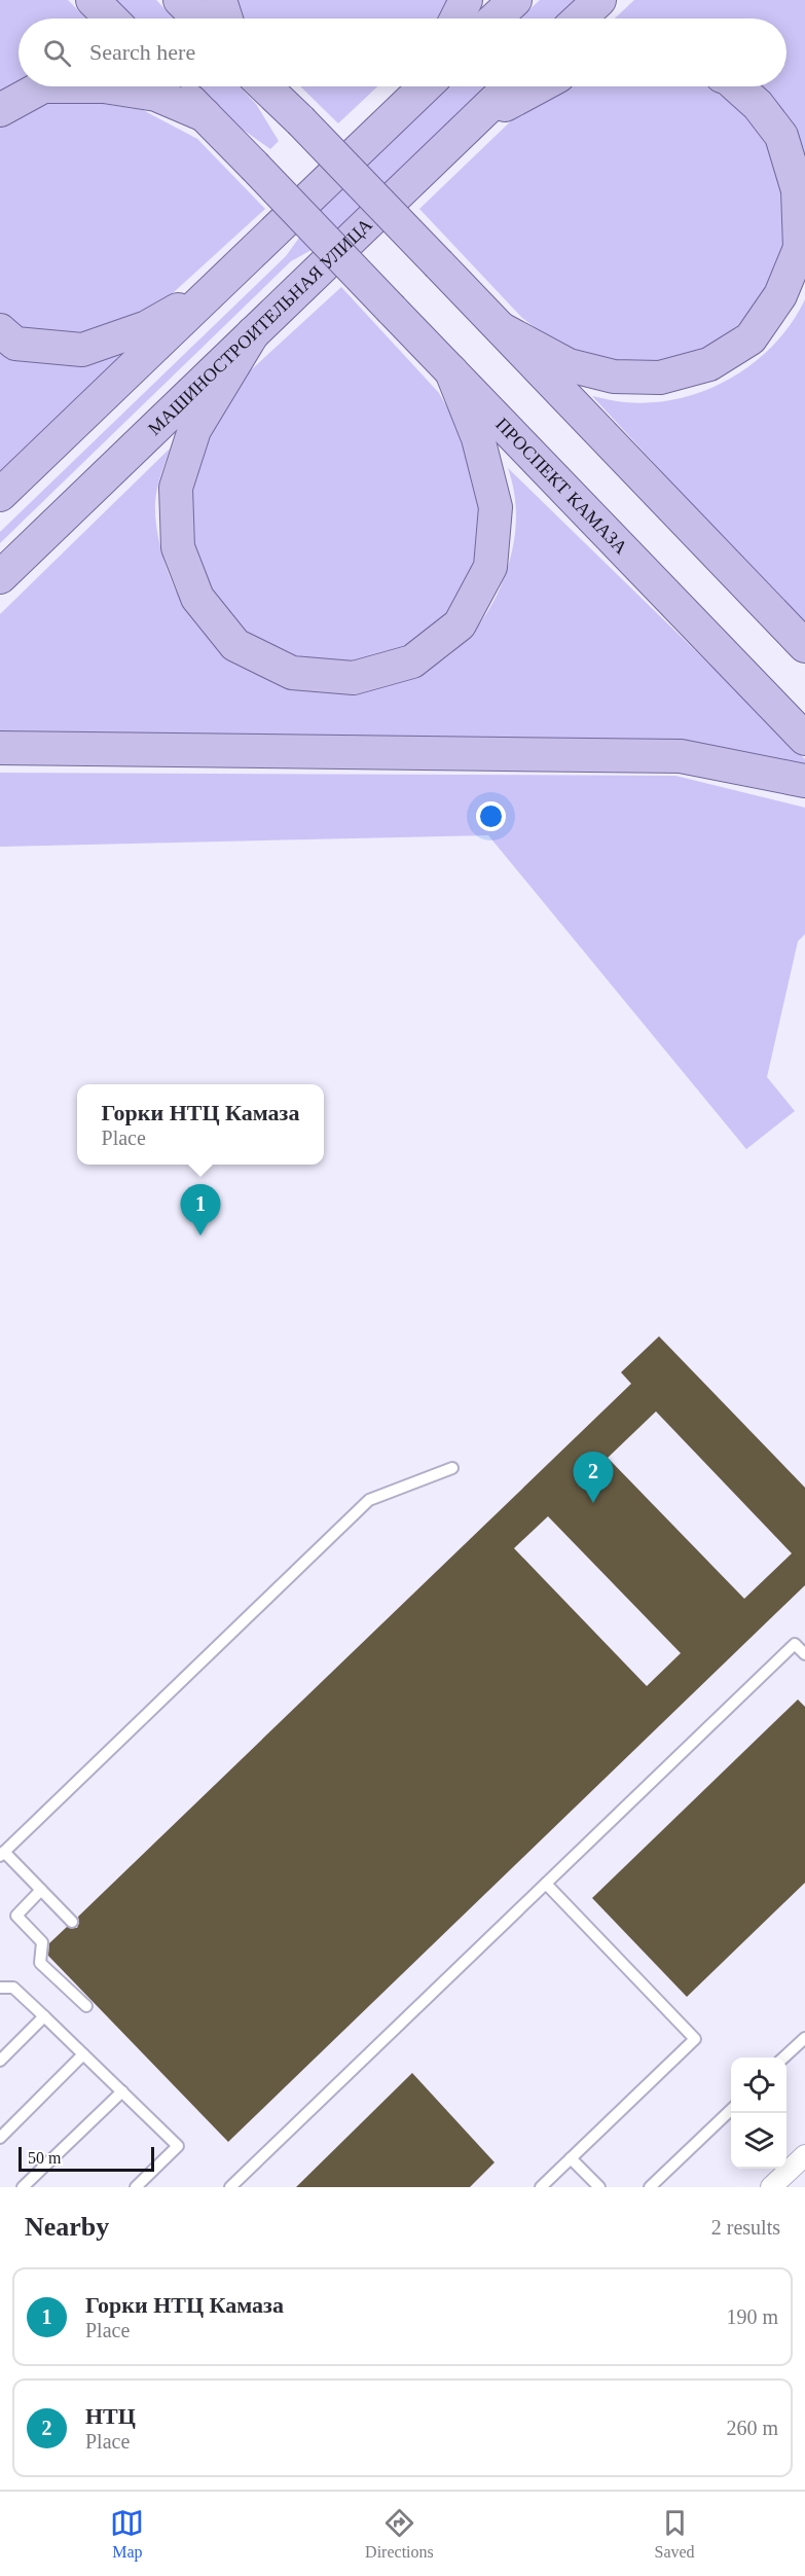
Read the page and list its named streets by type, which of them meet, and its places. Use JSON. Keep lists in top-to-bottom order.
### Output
{
  "streets": {
    "main road": ["МАШИНОСТРОИТЕЛЬНАЯ УЛИЦА", "ПРОСПЕКТ КАМАЗА"]
  },
  "scale_bar": "50 m",
  "page": {
    "search": "Search here",
    "popup": ["Горки НТЦ Камаза", "Place"],
    "pins": ["1", "2"],
    "scale": "50 m",
    "heading": ["Nearby", "2 results"],
    "list": [
      {
        "mark": "1",
        "name": "Горки НТЦ Камаза",
        "note": "Place",
        "value": "190 m"
      },
      {
        "mark": "2",
        "name": "НТЦ",
        "note": "Place",
        "value": "260 m"
      }
    ],
    "nav": ["Map", "Directions", "Saved"]
  }
}
